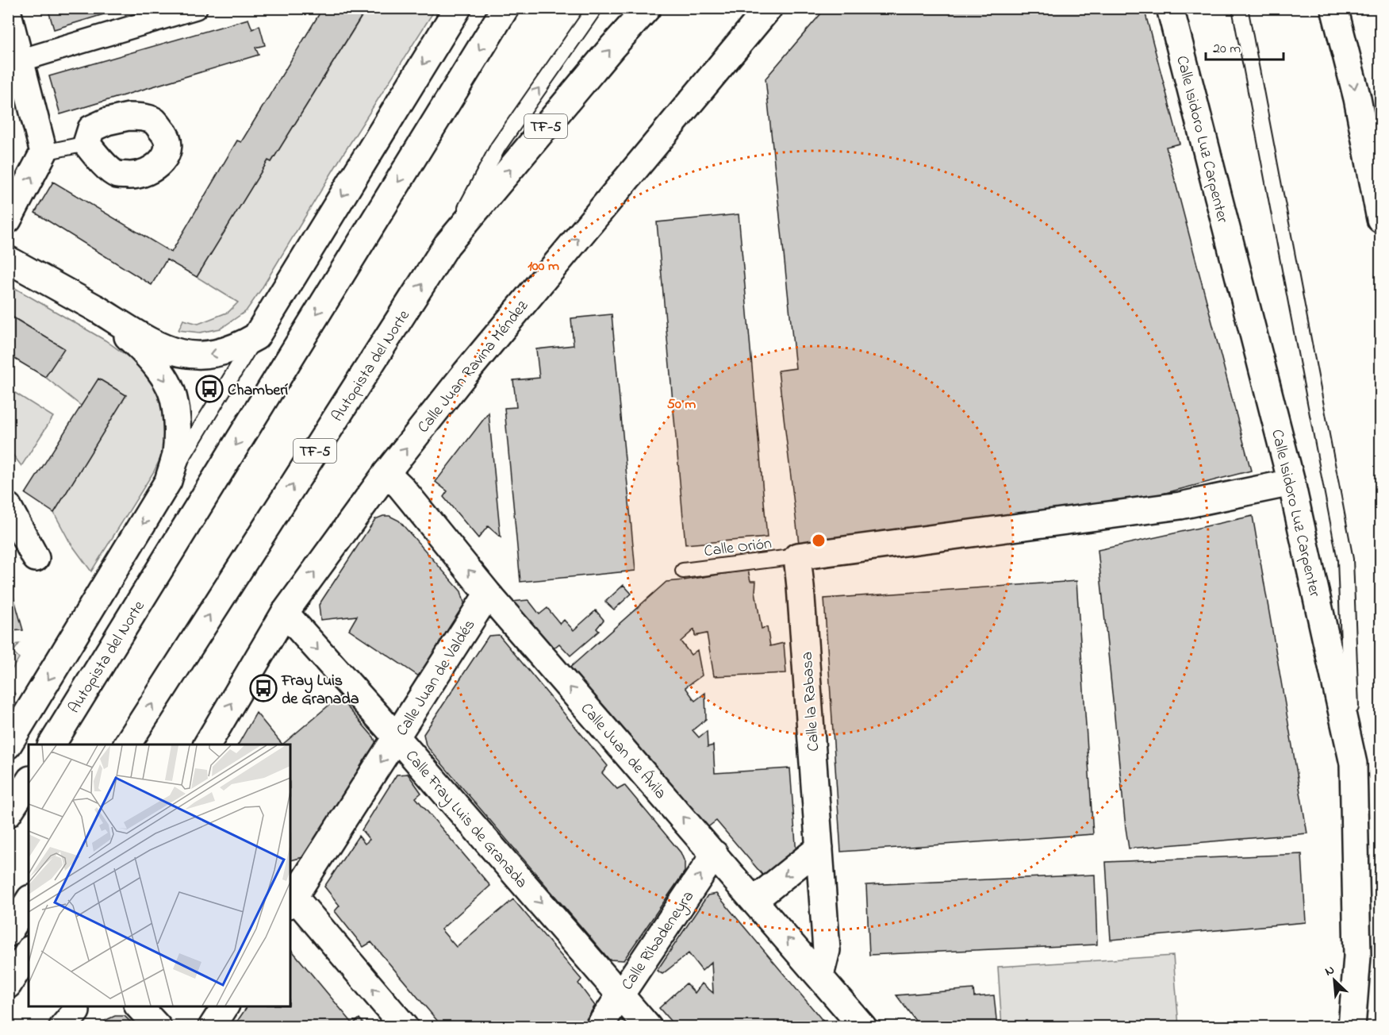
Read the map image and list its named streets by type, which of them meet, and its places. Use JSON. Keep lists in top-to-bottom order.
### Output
{
  "streets": {
    "main road": [
      "TF-5",
      "Calle Isidoro Luz Carpenter",
      "Autopista del Norte",
      "Calle Juan Ravina Méndez",
      "Calle Juan de Valdés",
      "Calle la Rabasa",
      "Calle Juan de Ávila",
      "Calle Fray Luis de Granada",
      "Calle Ribadeneyra"
    ],
    "lane": ["Calle Orión"]
  },
  "crossings": [
    ["Calle Juan Ravina Méndez", "Calle Juan de Ávila"],
    ["Calle Juan Ravina Méndez", "Calle Fray Luis de Granada"],
    ["Calle Orión", "Calle la Rabasa"],
    ["Calle Juan de Valdés", "Calle Juan de Ávila"],
    ["Calle Juan de Valdés", "Calle Fray Luis de Granada"],
    ["Calle la Rabasa", "Calle Juan de Ávila"],
    ["Calle Juan de Ávila", "Calle Ribadeneyra"],
    ["Calle Fray Luis de Granada", "Calle Ribadeneyra"]
  ],
  "one_way": ["Calle Juan de Valdés", "Calle Juan de Ávila", "Calle Ribadeneyra"],
  "places": {
    "bus stop": ["Chamberí", "Fray Luis de Granada"]
  },
  "scale_bar": "20 m",
  "north": "top left",
  "rings": ["100 m", "50 m"]
}
